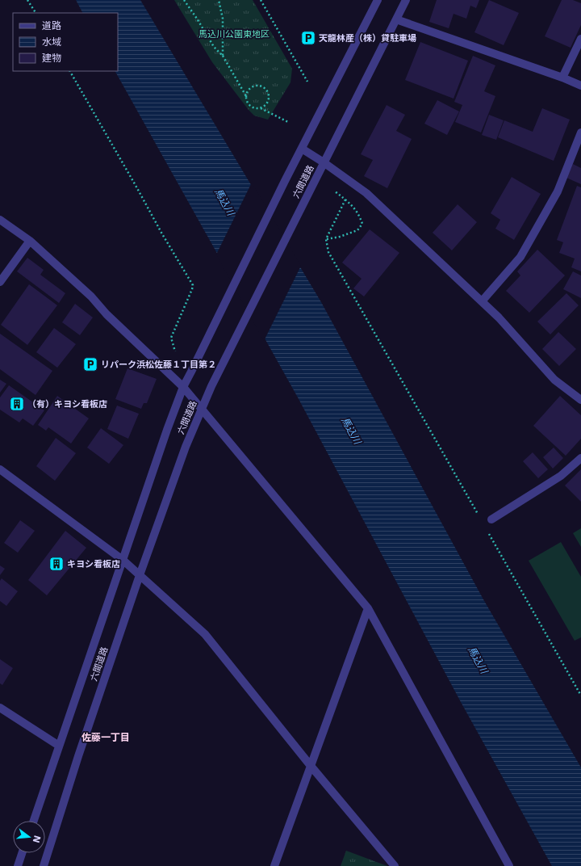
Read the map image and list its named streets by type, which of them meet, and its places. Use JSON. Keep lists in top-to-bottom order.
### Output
{
  "streets": {
    "street": ["六間道路"]
  },
  "districts": ["佐藤一丁目"],
  "water": ["馬込川"],
  "parks": ["馬込川公園東地区"],
  "places": {
    "parking": ["天龍林産（株）貸駐車場", "リパーク浜松佐藤１丁目第２"],
    "building": ["（有）キヨシ看板店", "キヨシ看板店"]
  },
  "legend": ["道路", "水域", "建物"],
  "north": "right"
}
